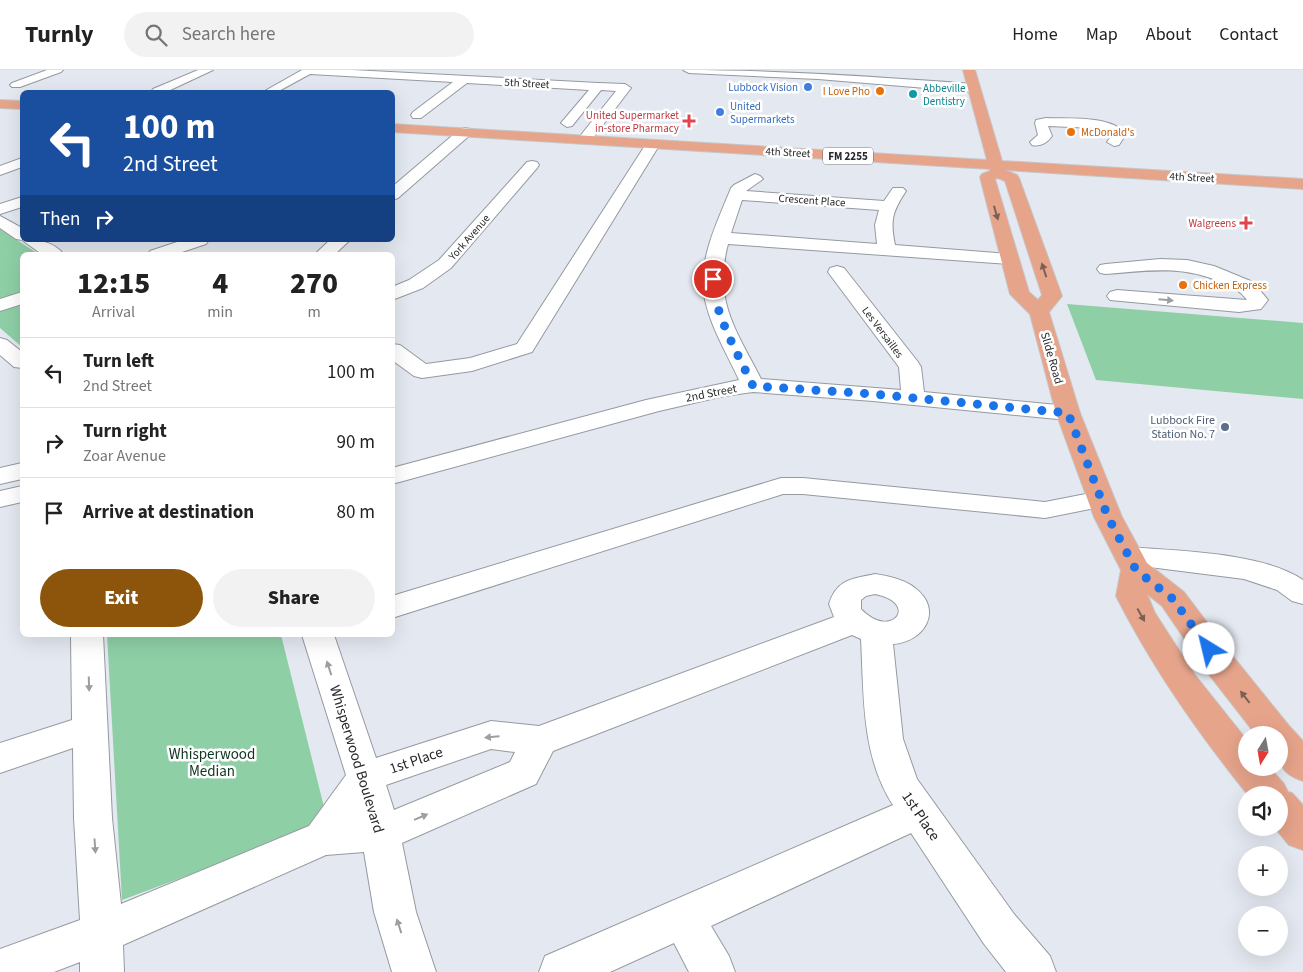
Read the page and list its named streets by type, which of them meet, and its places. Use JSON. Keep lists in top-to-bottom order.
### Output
{
  "streets": {
    "main road": ["4th Street", "FM 2255", "Slide Road"],
    "street": [
      "5th Street",
      "Crescent Place",
      "York Avenue",
      "Les Versailles",
      "2nd Street",
      "Whisperwood Boulevard",
      "1st Place"
    ]
  },
  "crossings": [
    ["5th Street", "4th Street"],
    ["Les Versailles", "2nd Street"],
    ["Slide Road", "2nd Street"],
    ["Whisperwood Boulevard", "1st Place"]
  ],
  "one_way": ["Whisperwood Boulevard"],
  "parks": ["Whisperwood Median"],
  "places": {
    "other": [
      "Lubbock Vision",
      "I Love Pho",
      "Abbeville Dentistry",
      "United Supermarkets",
      "McDonald's",
      "Chicken Express",
      "Lubbock Fire Station No. 7"
    ],
    "health": ["United Supermarket in-store Pharmacy", "Walgreens"]
  },
  "north": "bottom",
  "page": {
    "header": "Turnly",
    "search": "Search here",
    "nav": [
      "Home",
      "Map",
      "About",
      "Contact"
    ],
    "turn": ["100 m", "2nd Street"],
    "then": "Then",
    "eta": [
      "12:15",
      "Arrival",
      "4",
      "min",
      "270",
      "m"
    ],
    "list": [
      {
        "name": "Turn left",
        "note": "2nd Street",
        "value": "100 m"
      },
      {
        "name": "Turn right",
        "note": "Zoar Avenue",
        "value": "90 m"
      },
      {
        "name": "Arrive at destination",
        "value": "80 m"
      }
    ],
    "buttons": ["Exit", "Share"],
    "map_buttons": ["+", "−"]
  }
}
